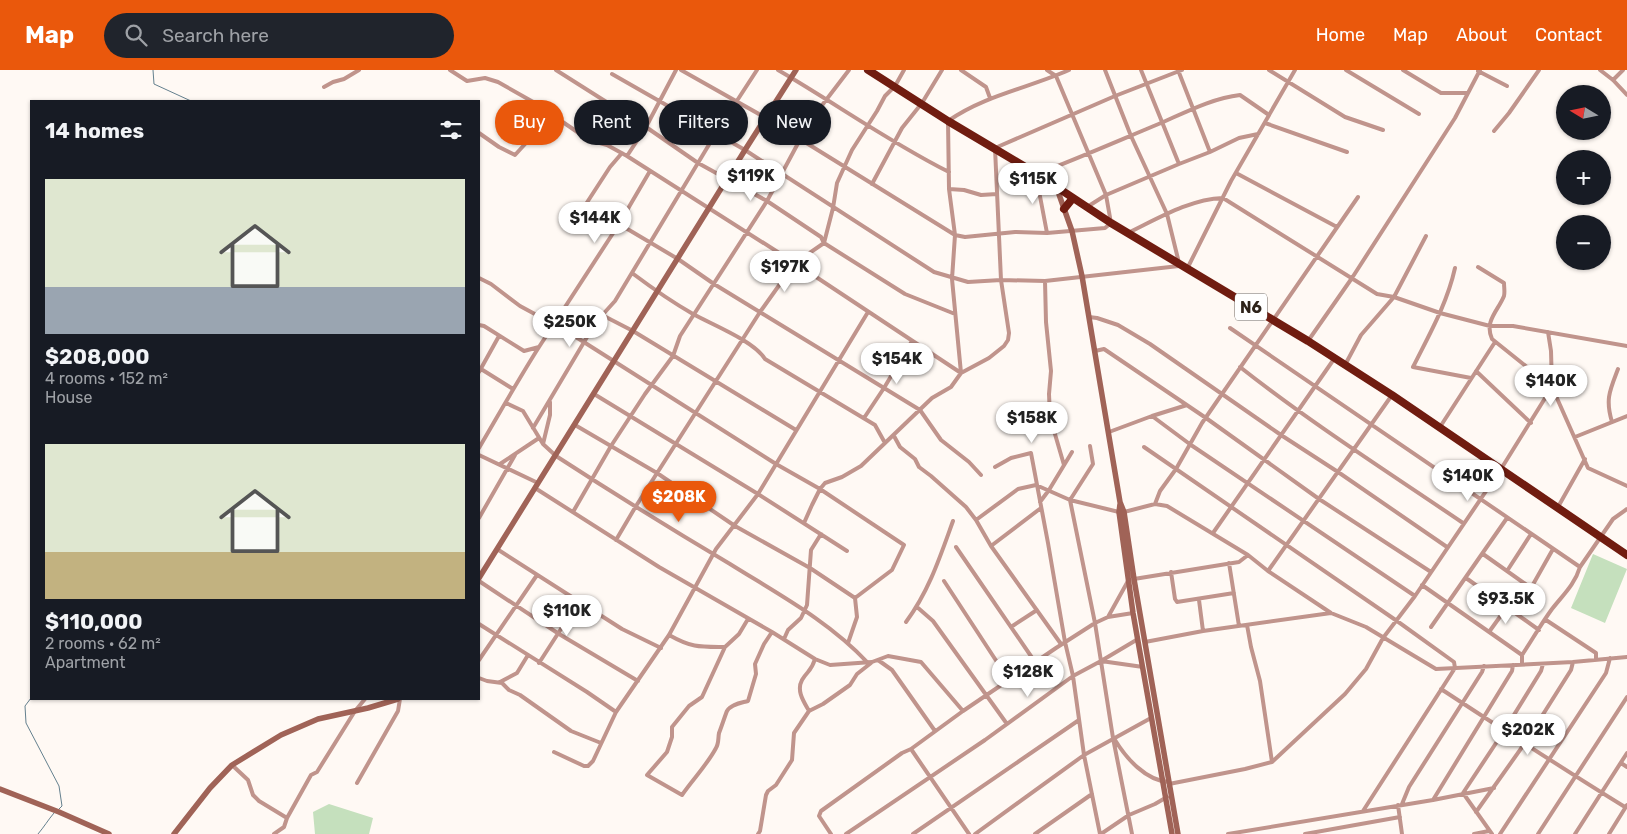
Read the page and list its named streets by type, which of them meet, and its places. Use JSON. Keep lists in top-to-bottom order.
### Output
{
  "streets": {
    "highway": ["N6"]
  },
  "north": "left",
  "page": {
    "header": "Map",
    "search": "Search here",
    "nav": [
      "Home",
      "Map",
      "About",
      "Contact"
    ],
    "map_buttons": ["+", "−"],
    "chip": [
      "Buy",
      "Rent",
      "Filters",
      "New"
    ],
    "heading": "14 homes",
    "price": [
      "$119K",
      "$115K",
      "$144K",
      "$197K",
      "$250K",
      "$154K",
      "$140K",
      "$158K",
      "$140K",
      "$208K",
      "$93.5K",
      "$110K",
      "$128K",
      "$202K"
    ],
    "list": [
      {
        "name": "$208,000",
        "note": "4 rooms · 152 m² · House"
      },
      {
        "name": "$110,000",
        "note": "2 rooms · 62 m² · Apartment"
      }
    ]
  }
}
